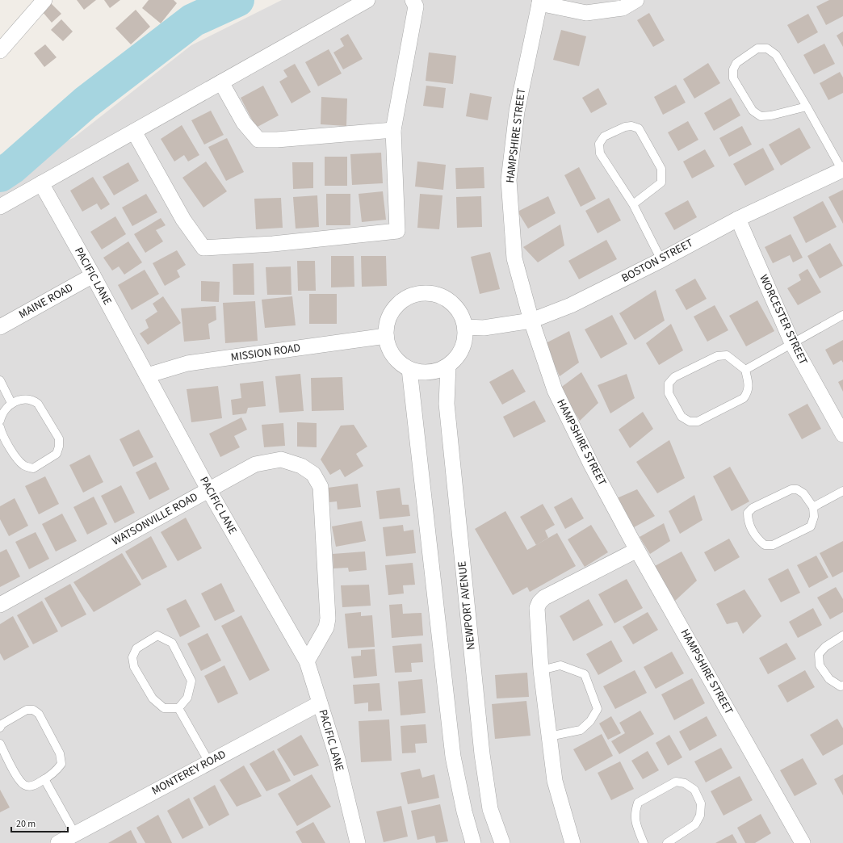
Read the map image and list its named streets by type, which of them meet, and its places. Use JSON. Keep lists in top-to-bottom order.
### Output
{
  "streets": {
    "street": [
      "HAMPSHIRE STREET",
      "BOSTON STREET",
      "PACIFIC LANE",
      "MAINE ROAD",
      "WORCESTER STREET",
      "MISSION ROAD",
      "WATSONVILLE ROAD",
      "NEWPORT AVENUE",
      "MONTEREY ROAD"
    ]
  },
  "crossings": [
    ["HAMPSHIRE STREET", "BOSTON STREET"],
    ["BOSTON STREET", "WORCESTER STREET"],
    ["BOSTON STREET", "MISSION ROAD"],
    ["BOSTON STREET", "NEWPORT AVENUE"],
    ["PACIFIC LANE", "MAINE ROAD"],
    ["PACIFIC LANE", "MISSION ROAD"],
    ["PACIFIC LANE", "WATSONVILLE ROAD"],
    ["PACIFIC LANE", "MONTEREY ROAD"],
    ["MISSION ROAD", "NEWPORT AVENUE"]
  ],
  "scale_bar": "20 m"
}
